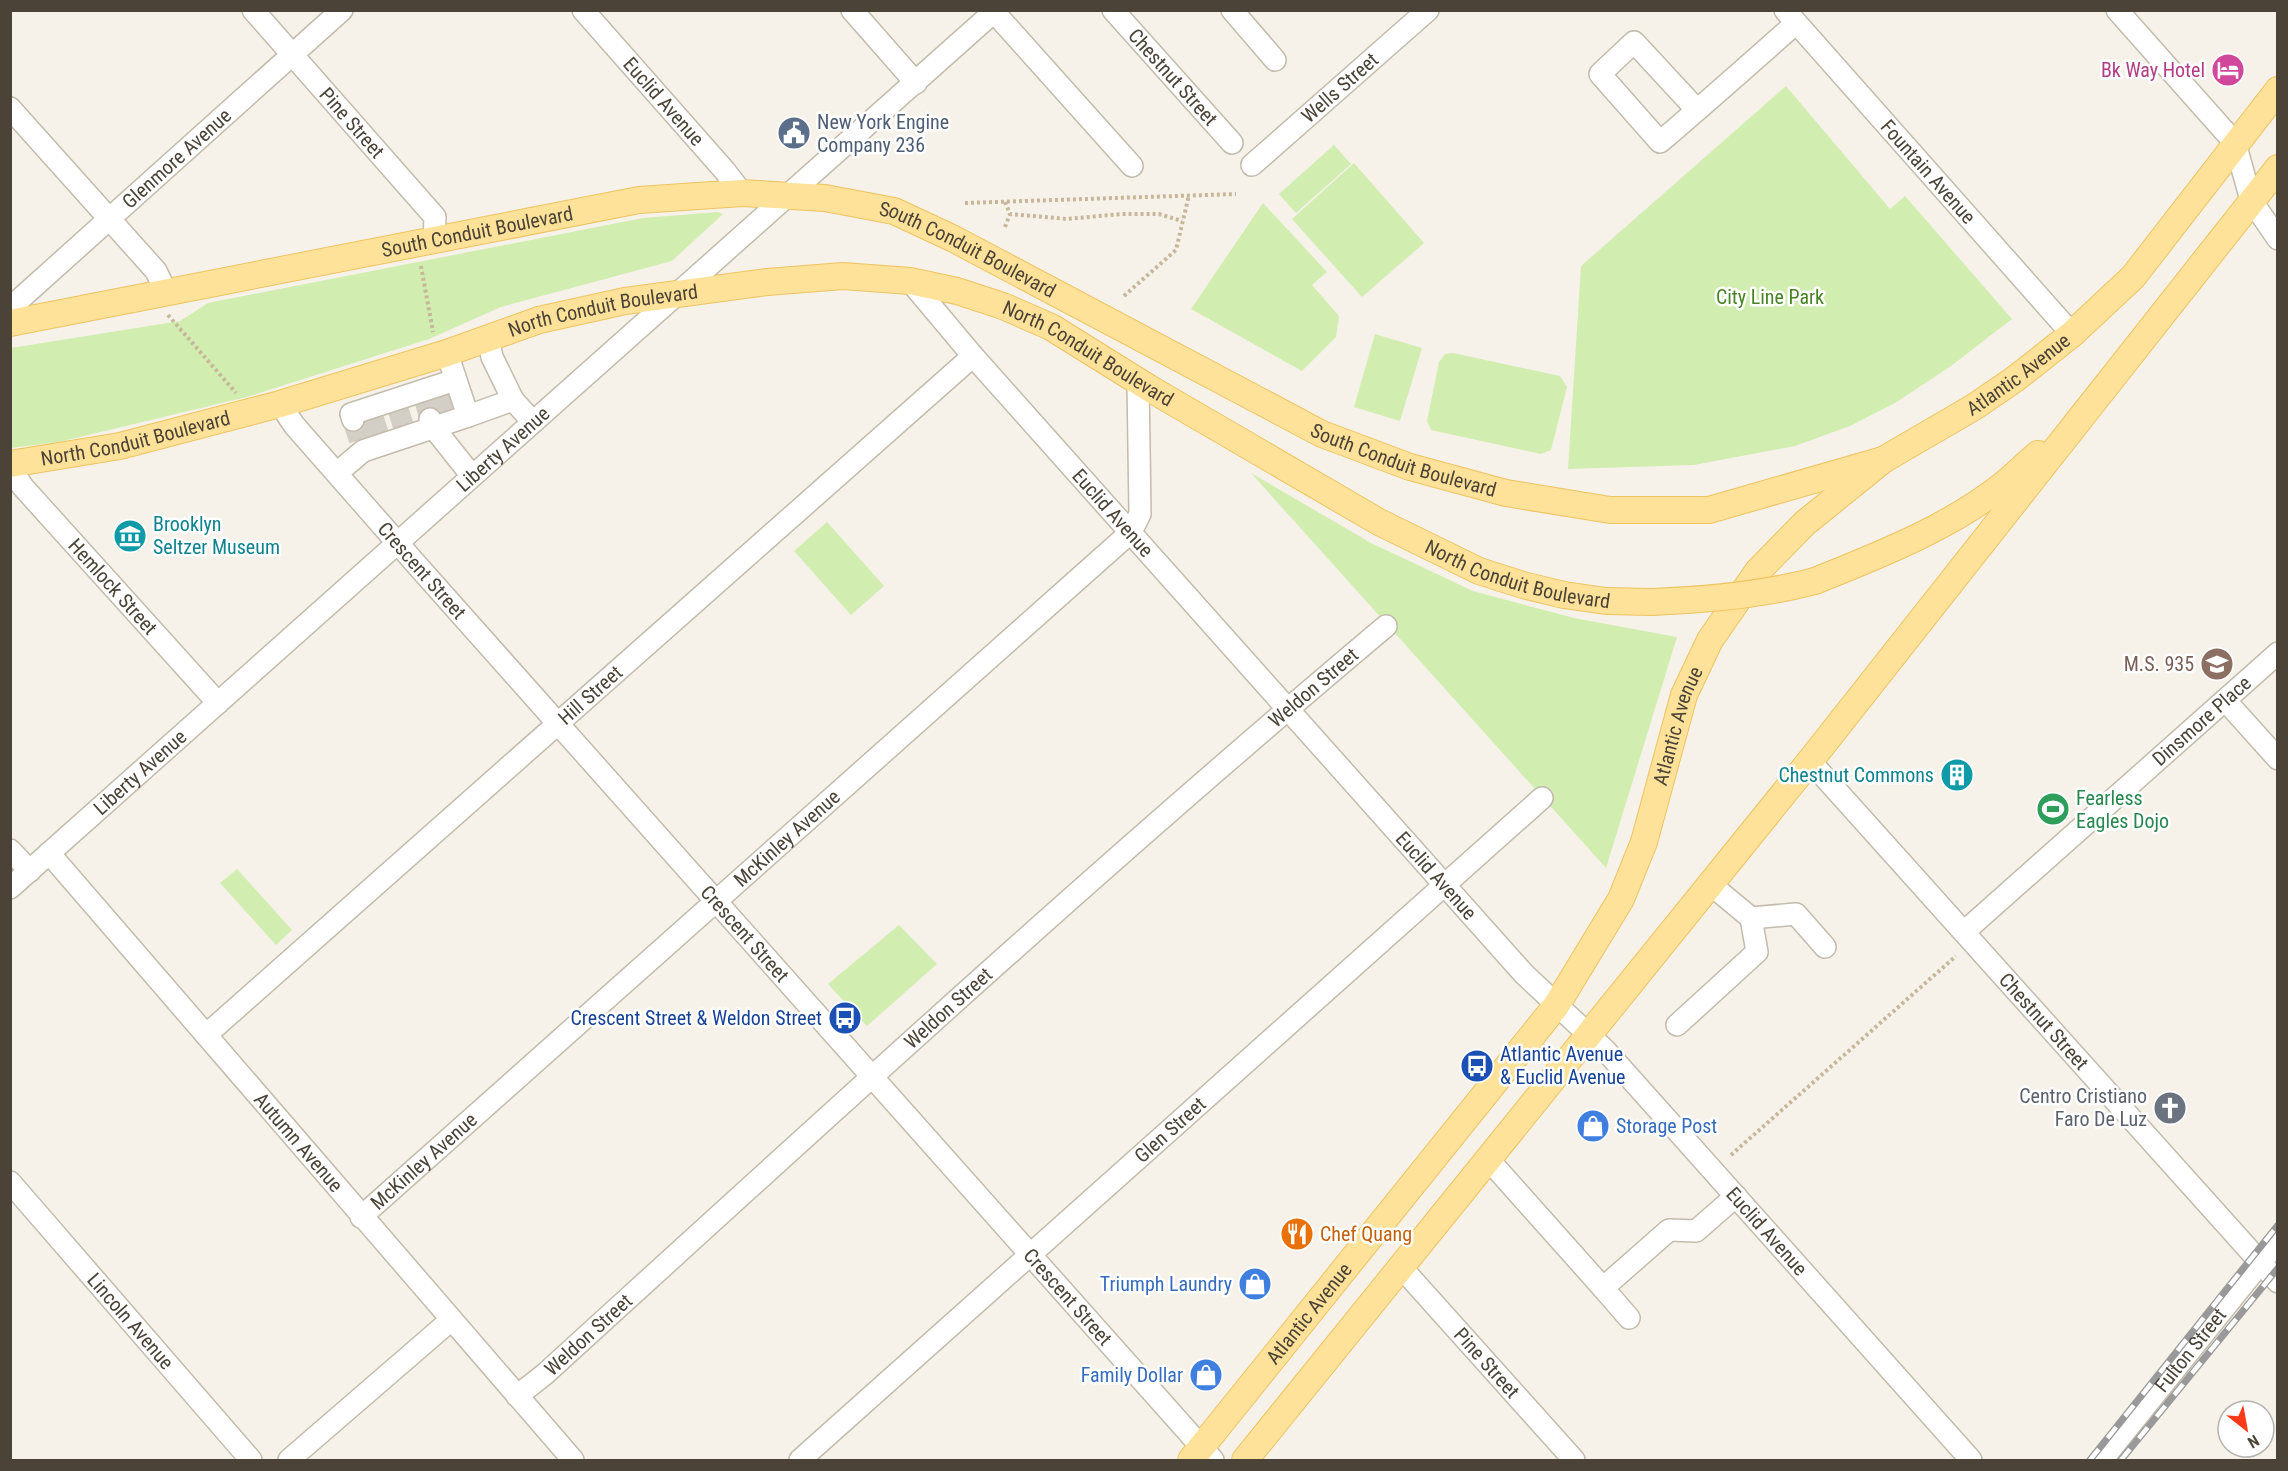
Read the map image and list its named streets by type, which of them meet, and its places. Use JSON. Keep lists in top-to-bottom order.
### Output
{
  "streets": {
    "main road": ["South Conduit Boulevard", "North Conduit Boulevard", "Atlantic Avenue"],
    "street": [
      "Chestnut Street",
      "Wells Street",
      "Euclid Avenue",
      "Pine Street",
      "Glenmore Avenue",
      "Fountain Avenue",
      "Liberty Avenue",
      "Crescent Street",
      "Hemlock Street",
      "Weldon Street",
      "Hill Street",
      "Dinsmore Place",
      "McKinley Avenue",
      "Glen Street",
      "Autumn Avenue",
      "Lincoln Avenue",
      "Fulton Street"
    ]
  },
  "crossings": [
    ["Chestnut Street", "Dinsmore Place"],
    ["Chestnut Street", "Fulton Street"],
    ["Euclid Avenue", "South Conduit Boulevard"],
    ["Euclid Avenue", "North Conduit Boulevard"],
    ["Euclid Avenue", "Atlantic Avenue"],
    ["Euclid Avenue", "Weldon Street"],
    ["Euclid Avenue", "Hill Street"],
    ["Euclid Avenue", "McKinley Avenue"],
    ["Euclid Avenue", "Glen Street"],
    ["Pine Street", "Glenmore Avenue"],
    ["Pine Street", "South Conduit Boulevard"],
    ["Fountain Avenue", "Atlantic Avenue"],
    ["South Conduit Boulevard", "Atlantic Avenue"],
    ["South Conduit Boulevard", "Liberty Avenue"],
    ["North Conduit Boulevard", "Liberty Avenue"],
    ["North Conduit Boulevard", "Crescent Street"],
    ["North Conduit Boulevard", "Hemlock Street"],
    ["Atlantic Avenue", "Crescent Street"],
    ["Liberty Avenue", "Crescent Street"],
    ["Liberty Avenue", "Hemlock Street"],
    ["Liberty Avenue", "Autumn Avenue"],
    ["Crescent Street", "Weldon Street"],
    ["Crescent Street", "Hill Street"],
    ["Crescent Street", "McKinley Avenue"],
    ["Crescent Street", "Glen Street"],
    ["Weldon Street", "Autumn Avenue"],
    ["Hill Street", "Autumn Avenue"],
    ["McKinley Avenue", "Autumn Avenue"]
  ],
  "parks": ["City Line Park"],
  "places": {
    "hotel": ["Bk Way Hotel"],
    "public building": ["New York Engine Company 236"],
    "museum": ["Brooklyn Seltzer Museum"],
    "school or university": ["M.S. 935"],
    "building": ["Chestnut Commons"],
    "sports": ["Fearless Eagles Dojo"],
    "bus stop": ["Crescent Street & Weldon Street", "Atlantic Avenue & Euclid Avenue"],
    "church": ["Centro Cristiano Faro De Luz"],
    "shop": ["Storage Post", "Triumph Laundry", "Family Dollar"],
    "restaurant": ["Chef Quang"]
  },
  "north": "bottom right"
}
